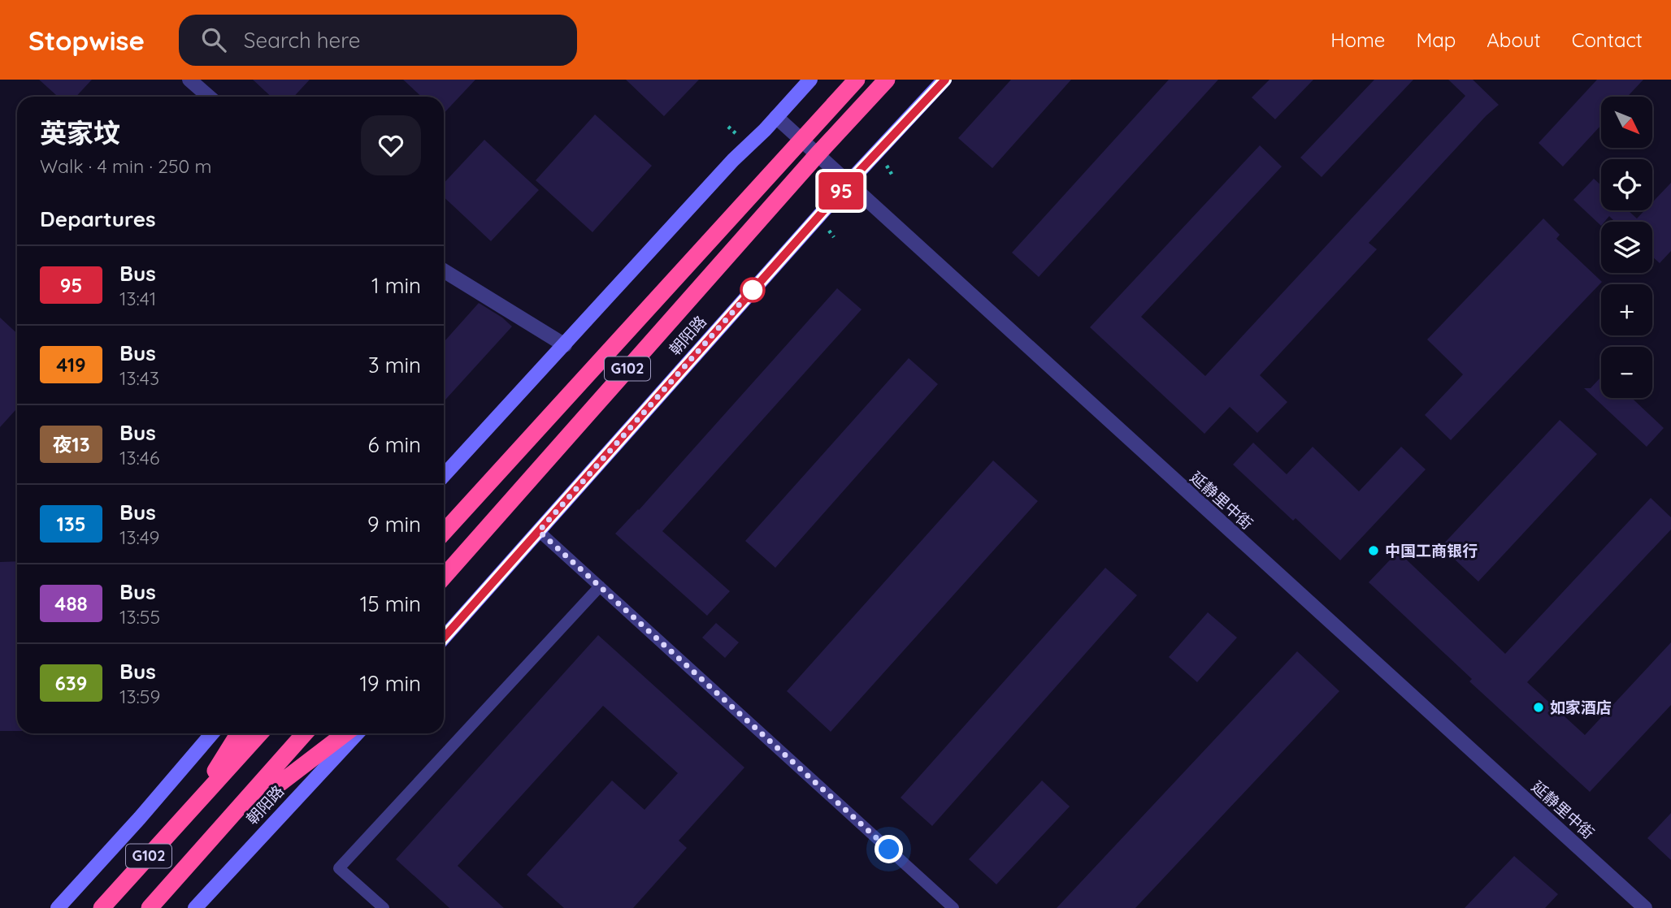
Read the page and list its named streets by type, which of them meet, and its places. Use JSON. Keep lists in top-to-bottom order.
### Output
{
  "streets": {
    "highway": ["朝阳路", "G102"],
    "street": ["延静里中街"]
  },
  "crossings": [
    ["朝阳路", "延静里中街"],
    ["G102", "延静里中街"]
  ],
  "places": ["中国工商银行", "如家酒店"],
  "lines": ["bus line 95"],
  "north": "bottom right",
  "page": {
    "header": "Stopwise",
    "search": "Search here",
    "nav": [
      "Home",
      "Map",
      "About",
      "Contact"
    ],
    "on_map": "95",
    "map_buttons": ["+", "−"],
    "heading": [
      ["英家坟", "Walk · 4 min · 250 m"],
      "Departures"
    ],
    "list": [
      {
        "mark": "95",
        "name": "Bus",
        "note": "13:41",
        "value": "1 min"
      },
      {
        "mark": "419",
        "name": "Bus",
        "note": "13:43",
        "value": "3 min"
      },
      {
        "mark": "夜13",
        "name": "Bus",
        "note": "13:46",
        "value": "6 min"
      },
      {
        "mark": "135",
        "name": "Bus",
        "note": "13:49",
        "value": "9 min"
      },
      {
        "mark": "488",
        "name": "Bus",
        "note": "13:55",
        "value": "15 min"
      },
      {
        "mark": "639",
        "name": "Bus",
        "note": "13:59",
        "value": "19 min"
      }
    ]
  }
}
